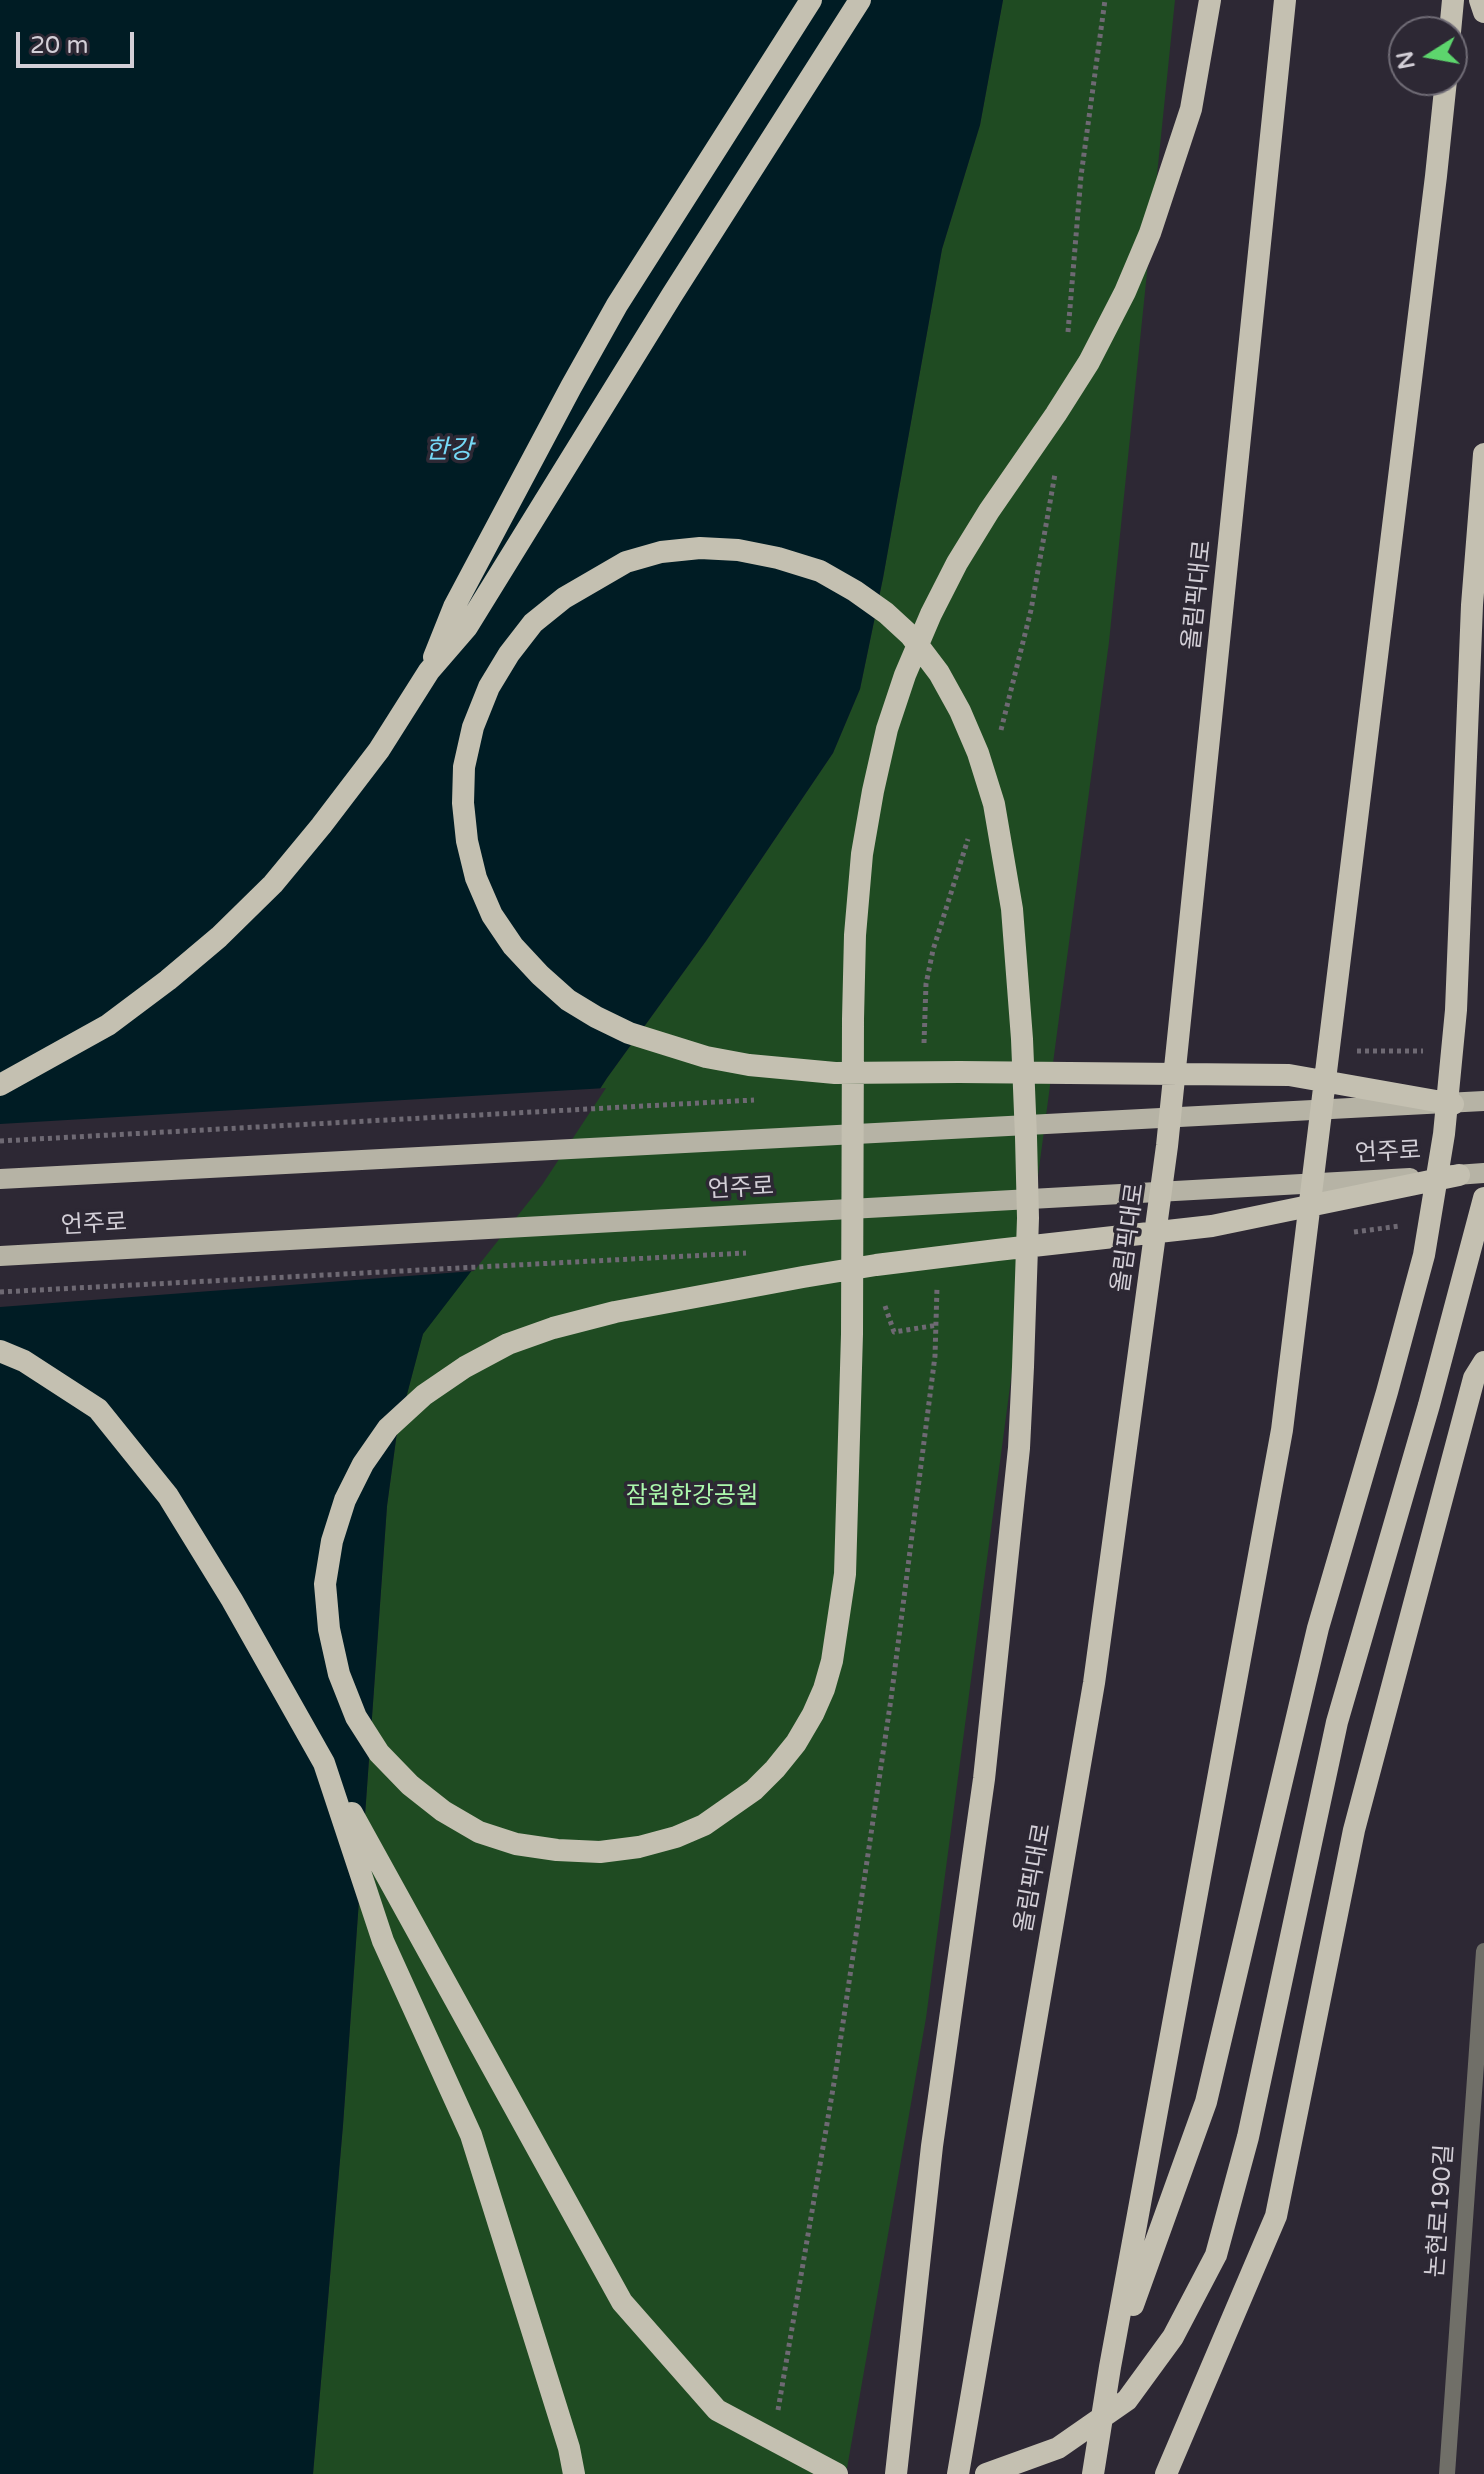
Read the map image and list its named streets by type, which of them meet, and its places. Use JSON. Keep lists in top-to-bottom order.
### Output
{
  "streets": {
    "highway": ["올림픽대로"],
    "main road": ["언주로"],
    "lane": ["논현로190길"]
  },
  "water": ["한강"],
  "parks": ["잠원한강공원"],
  "scale_bar": "20 m",
  "north": "left"
}
